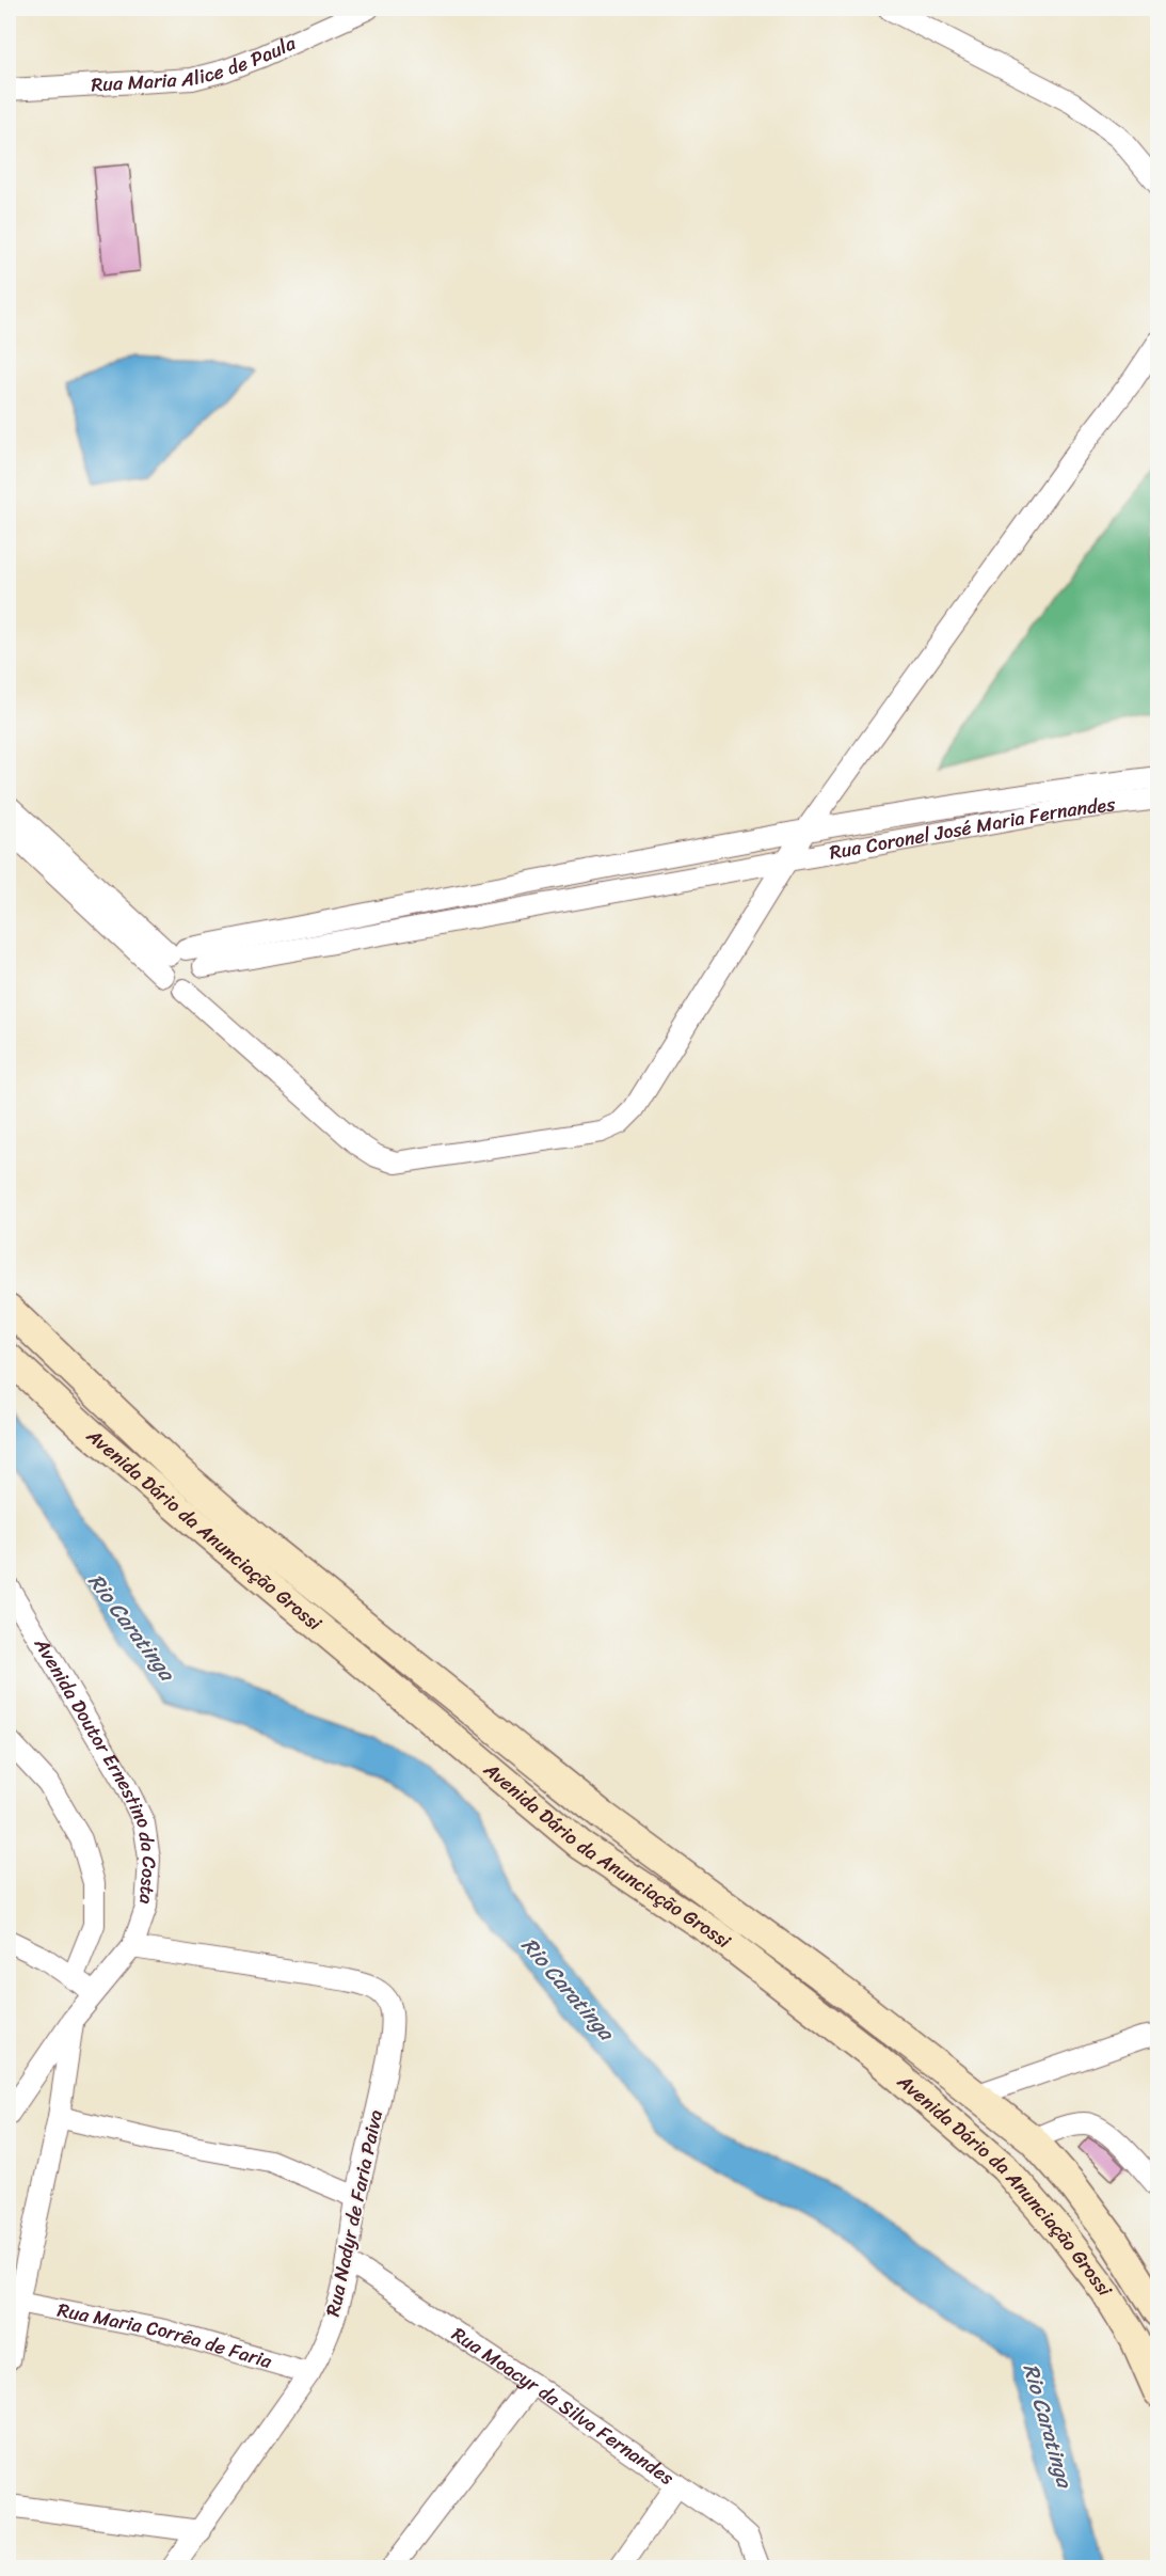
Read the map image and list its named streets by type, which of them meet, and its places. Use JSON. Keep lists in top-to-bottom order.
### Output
{
  "streets": {
    "main road": ["Avenida Dário da Anunciação Grossi"],
    "street": [
      "Rua Maria Alice de Paula",
      "Rua Coronel José Maria Fernandes",
      "Avenida Doutor Ernestino da Costa",
      "Rua Nadyr de Faria Paiva",
      "Rua Maria Corrêa de Faria",
      "Rua Moacyr da Silva Fernandes"
    ]
  },
  "crossings": [
    ["Avenida Doutor Ernestino da Costa", "Rua Nadyr de Faria Paiva"],
    ["Rua Nadyr de Faria Paiva", "Rua Maria Corrêa de Faria"],
    ["Rua Nadyr de Faria Paiva", "Rua Moacyr da Silva Fernandes"]
  ],
  "water": ["Rio Caratinga"]
}
